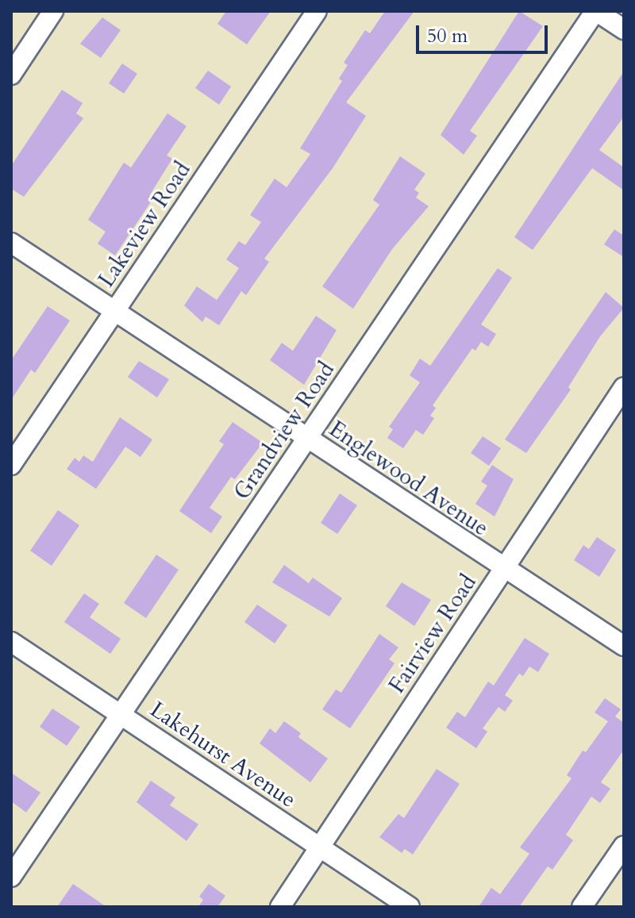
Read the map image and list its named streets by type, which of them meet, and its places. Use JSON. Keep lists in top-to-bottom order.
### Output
{
  "streets": {
    "street": [
      "Lakeview Road",
      "Grandview Road",
      "Englewood Avenue",
      "Fairview Road",
      "Lakehurst Avenue"
    ]
  },
  "crossings": [
    ["Lakeview Road", "Englewood Avenue"],
    ["Grandview Road", "Englewood Avenue"],
    ["Grandview Road", "Lakehurst Avenue"],
    ["Englewood Avenue", "Fairview Road"],
    ["Fairview Road", "Lakehurst Avenue"]
  ],
  "scale_bar": "50 m"
}
